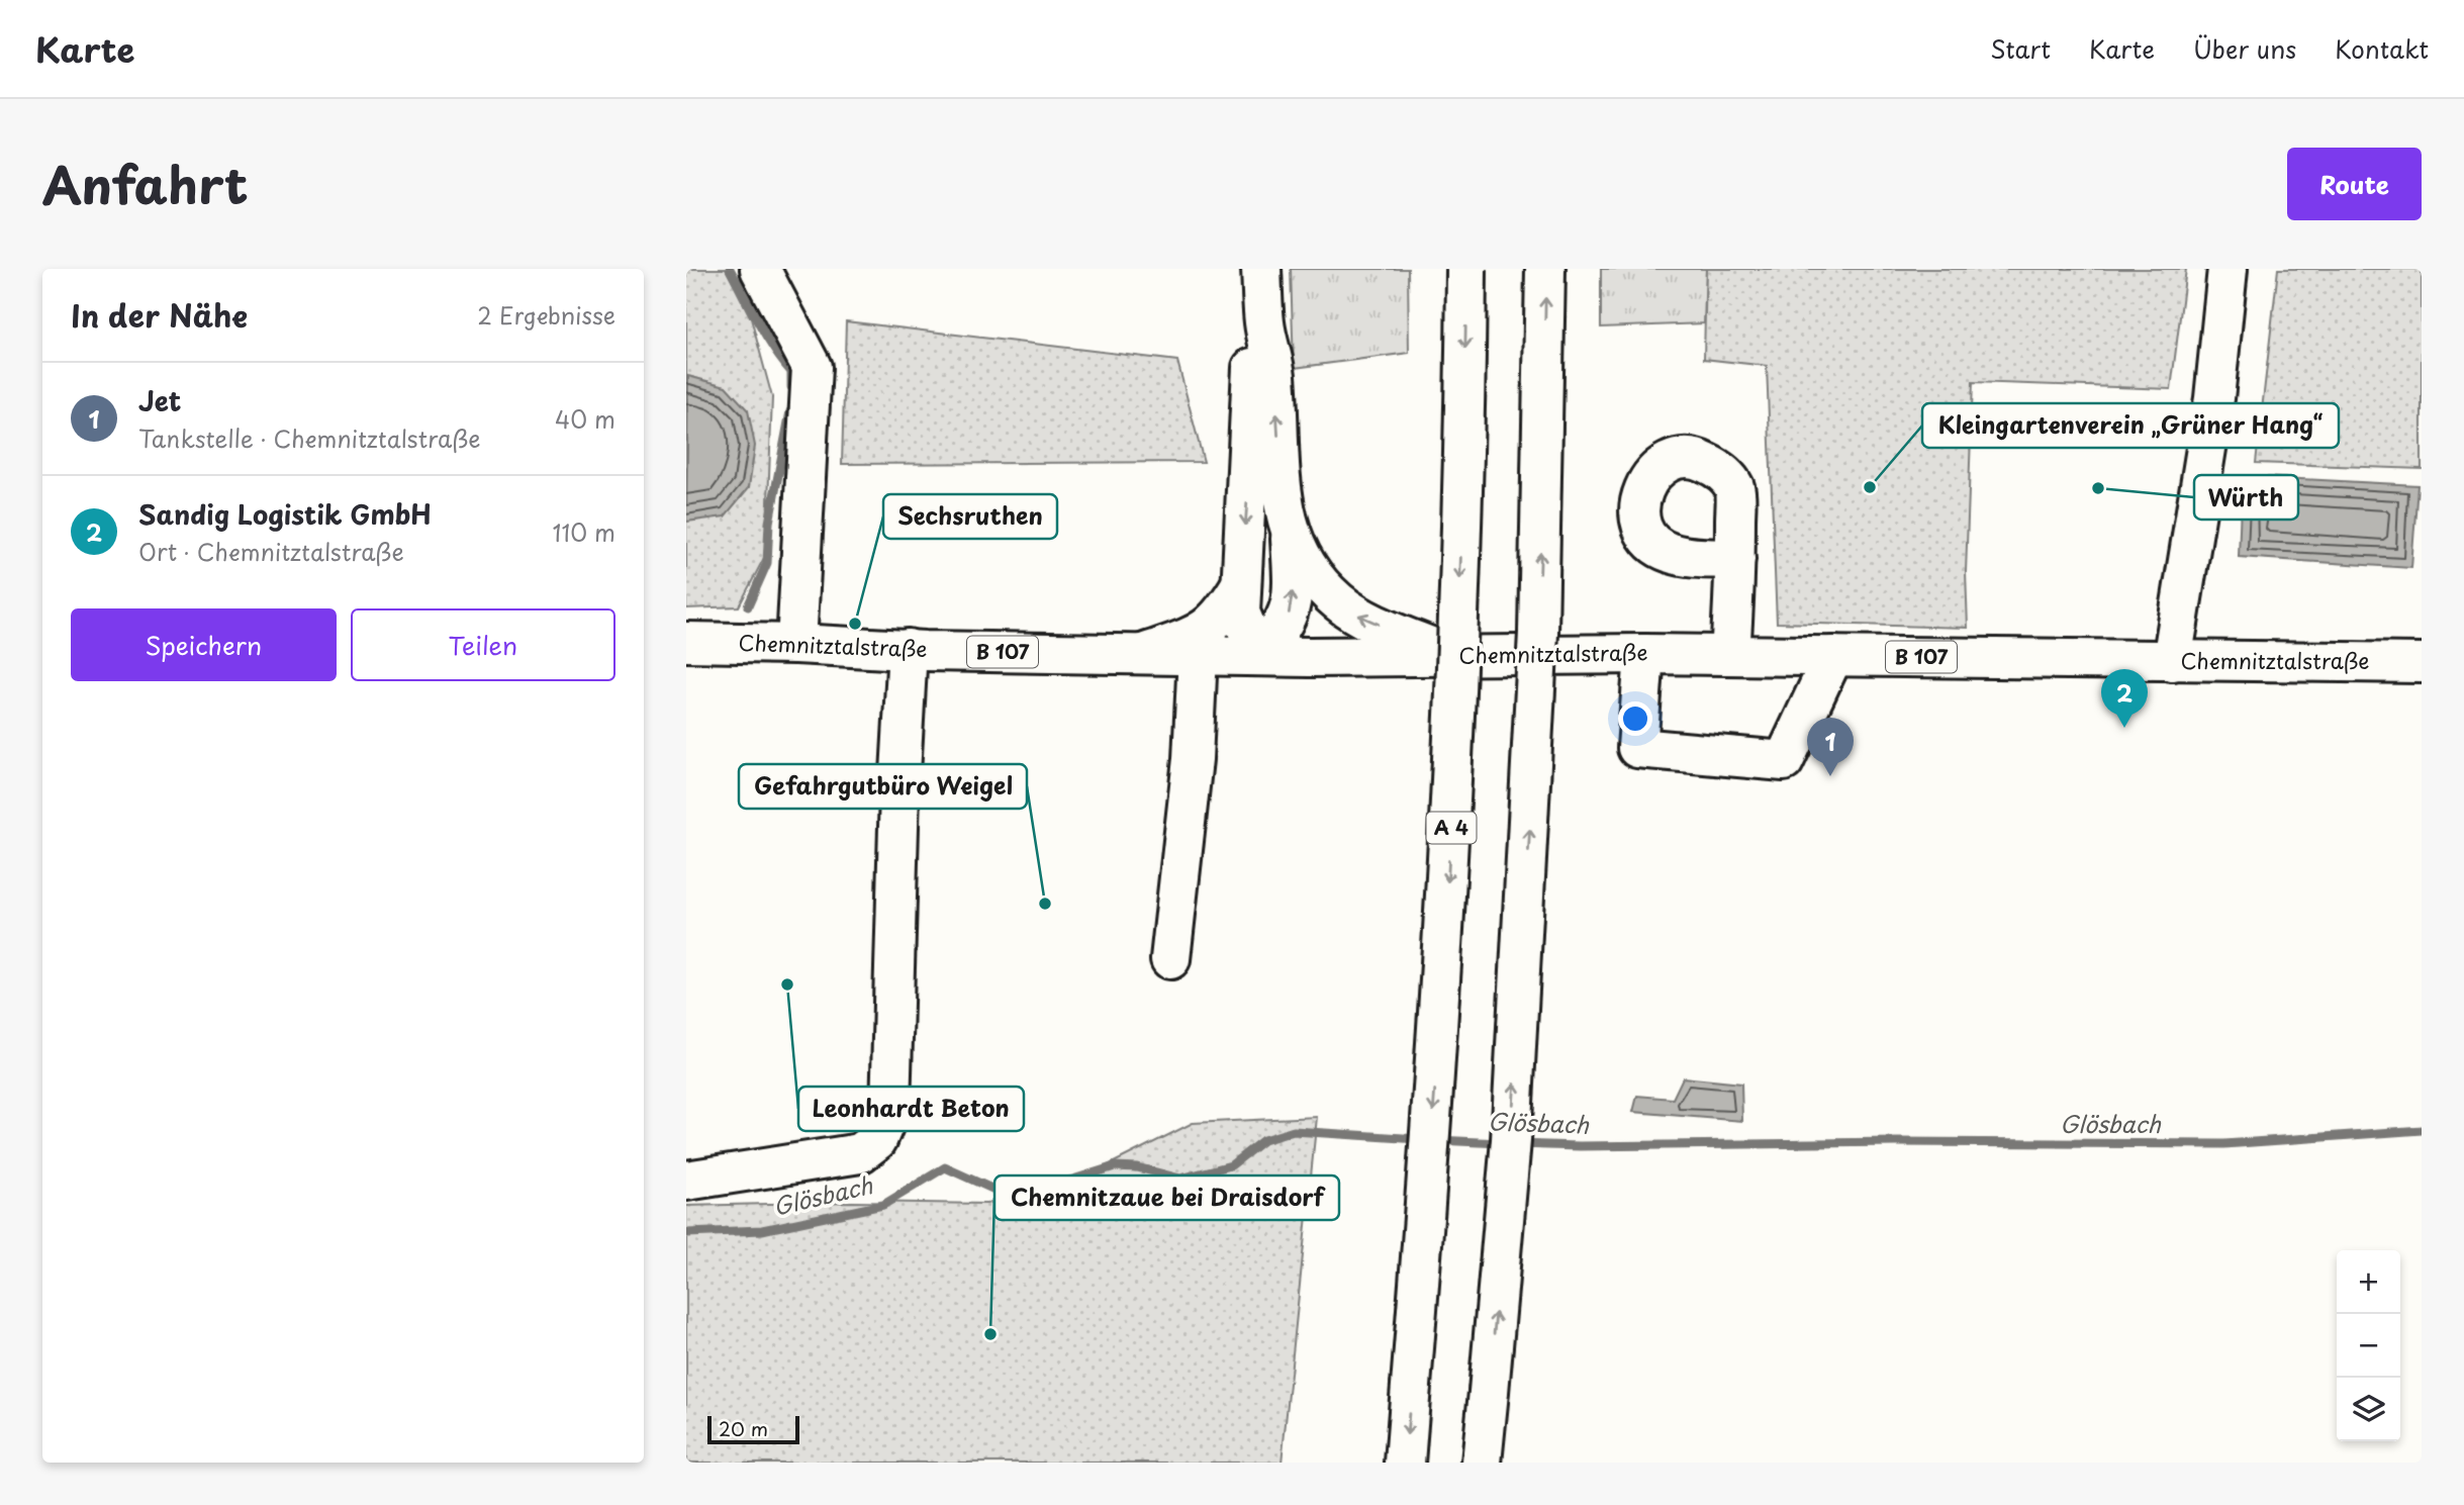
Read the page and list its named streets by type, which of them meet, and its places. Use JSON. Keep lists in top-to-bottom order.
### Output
{
  "streets": {
    "main road": ["Chemnitztalstraße", "B 107", "A 4"]
  },
  "water": ["Glösbach"],
  "places": [
    "Kleingartenverein „Grüner Hang“",
    "Würth",
    "Sechsruthen",
    "Gefahrgutbüro Weigel",
    "Leonhardt Beton",
    "Chemnitzaue bei Draisdorf"
  ],
  "scale_bar": "20 m",
  "page": {
    "header": "Karte",
    "nav": [
      "Start",
      "Karte",
      "Über uns",
      "Kontakt"
    ],
    "title": "Anfahrt",
    "buttons": [
      "Route",
      ["Speichern", "Teilen"]
    ],
    "heading": ["In der Nähe", "2 Ergebnisse"],
    "list": [
      {
        "mark": "1",
        "name": "Jet",
        "note": "Tankstelle · Chemnitztalstraße",
        "value": "40 m"
      },
      {
        "mark": "2",
        "name": "Sandig Logistik GmbH",
        "note": "Ort · Chemnitztalstraße",
        "value": "110 m"
      }
    ],
    "pins": ["2", "1"],
    "map_buttons": ["+", "−"],
    "scale": "20 m"
  }
}
